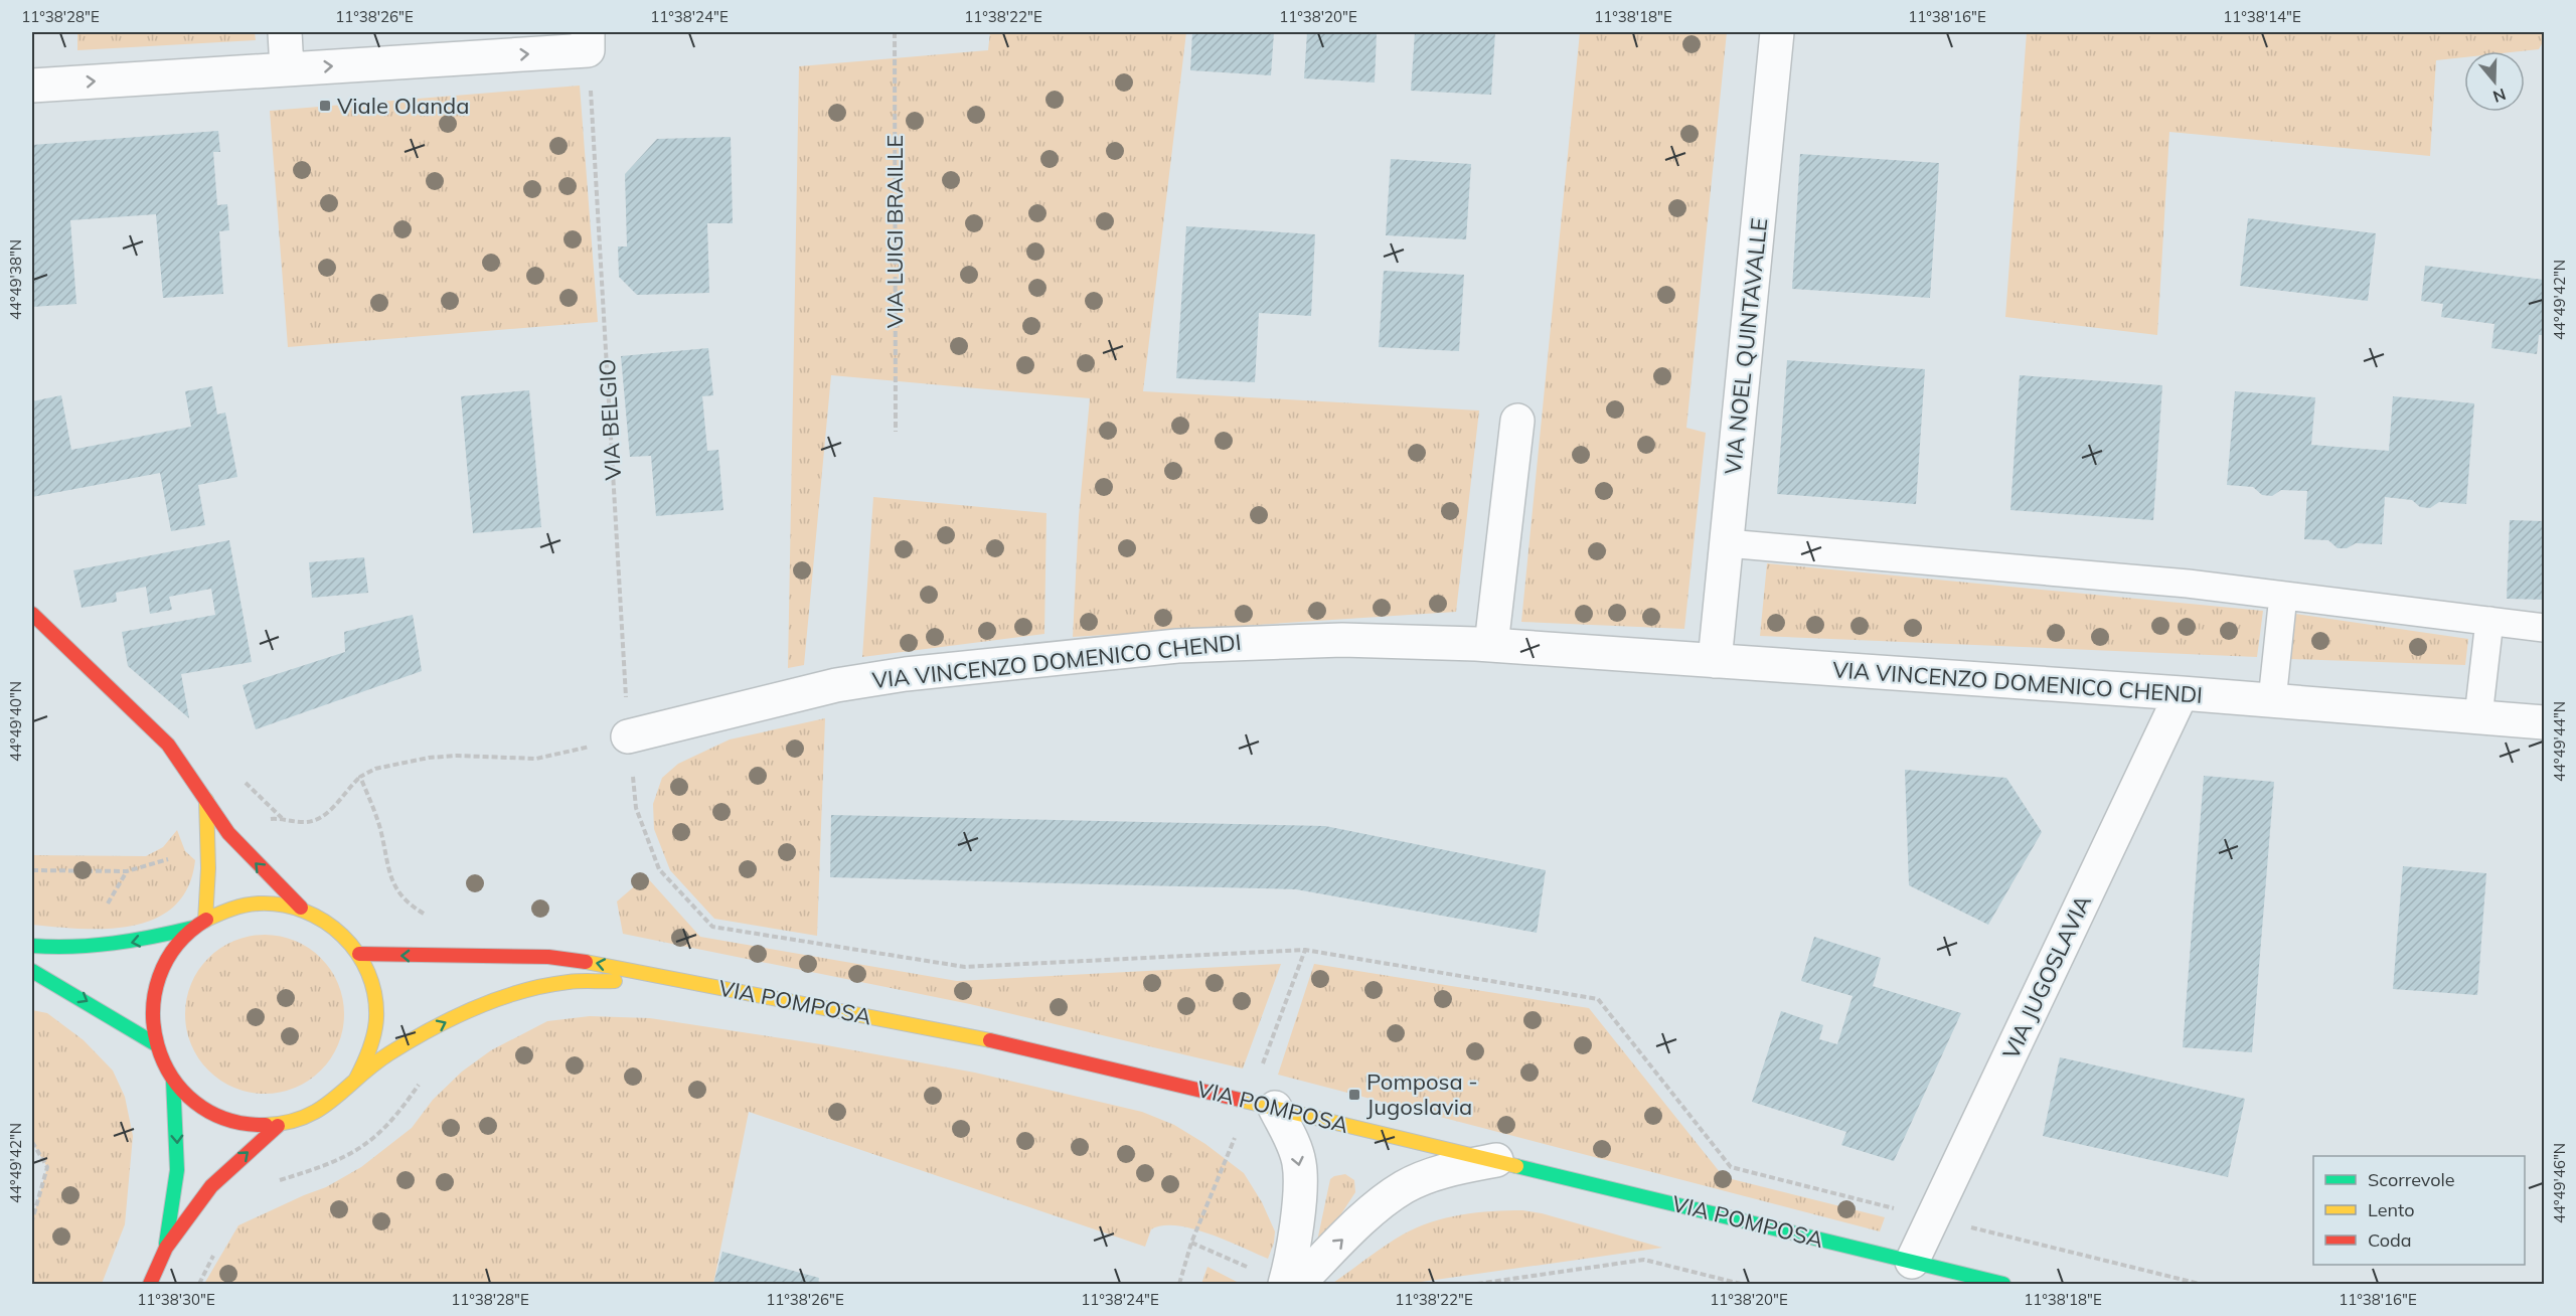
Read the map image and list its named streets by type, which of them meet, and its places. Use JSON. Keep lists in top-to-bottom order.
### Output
{
  "streets": {
    "main road": ["VIA POMPOSA"],
    "street": ["VIA NOEL QUINTAVALLE", "VIA VINCENZO DOMENICO CHENDI", "VIA JUGOSLAVIA"],
    "path": ["VIA LUIGI BRAILLE", "VIA BELGIO"]
  },
  "crossings": [
    ["VIA NOEL QUINTAVALLE", "VIA VINCENZO DOMENICO CHENDI"],
    ["VIA BELGIO", "VIA VINCENZO DOMENICO CHENDI"],
    ["VIA BELGIO", "VIA JUGOSLAVIA"],
    ["VIA VINCENZO DOMENICO CHENDI", "VIA JUGOSLAVIA"],
    ["VIA JUGOSLAVIA", "VIA POMPOSA"]
  ],
  "places": {
    "transit": ["Viale Olanda", "Pomposa - Jugoslavia"]
  },
  "legend": ["Scorrevole", "Lento", "Coda"],
  "north": "bottom",
  "coordinates": [
    "11°38'28\"E",
    "11°38'26\"E",
    "11°38'24\"E",
    "11°38'22\"E",
    "11°38'20\"E",
    "11°38'18\"E",
    "11°38'16\"E",
    "11°38'14\"E",
    "44°49'38\"N",
    "44°49'42\"N",
    "44°49'40\"N",
    "44°49'44\"N",
    "44°49'46\"N",
    "11°38'30\"E"
  ]
}
